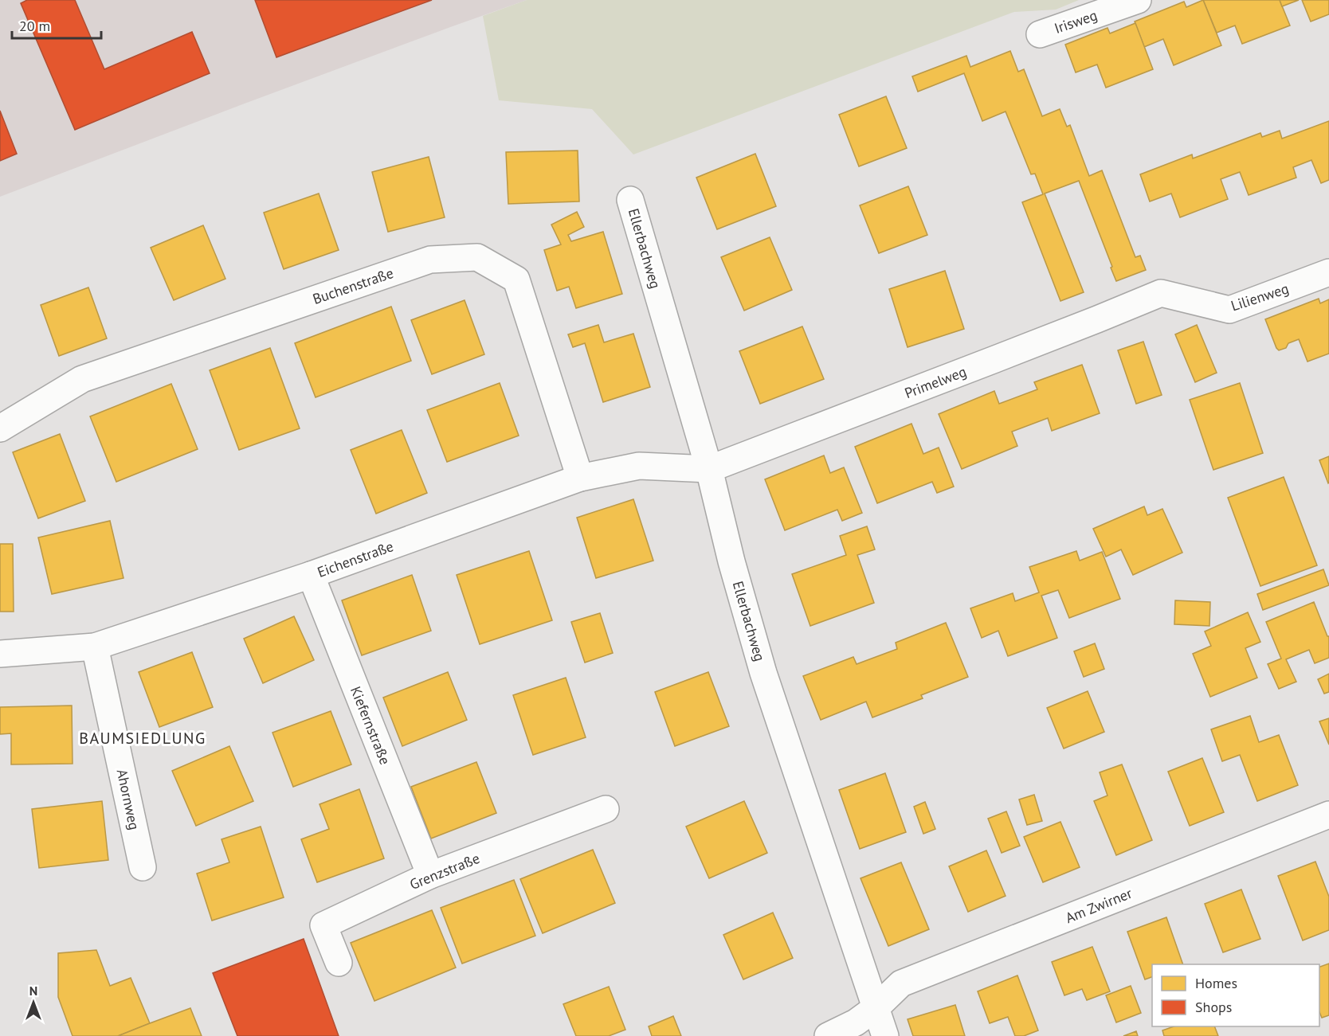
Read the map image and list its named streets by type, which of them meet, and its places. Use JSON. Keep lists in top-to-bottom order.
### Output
{
  "streets": {
    "street": [
      "Irisweg",
      "Ellerbachweg",
      "Buchenstraße",
      "Lilienweg",
      "Primelweg",
      "Eichenstraße",
      "Kiefernstraße",
      "Ahornweg",
      "Grenzstraße",
      "Am Zwirner"
    ]
  },
  "crossings": [
    ["Ellerbachweg", "Primelweg"],
    ["Ellerbachweg", "Eichenstraße"],
    ["Ellerbachweg", "Am Zwirner"],
    ["Buchenstraße", "Eichenstraße"],
    ["Lilienweg", "Primelweg"],
    ["Primelweg", "Eichenstraße"],
    ["Eichenstraße", "Kiefernstraße"],
    ["Eichenstraße", "Ahornweg"],
    ["Kiefernstraße", "Grenzstraße"]
  ],
  "districts": ["BAUMSIEDLUNG"],
  "legend": ["Homes", "Shops"],
  "scale_bar": "20 m",
  "north": "top"
}
